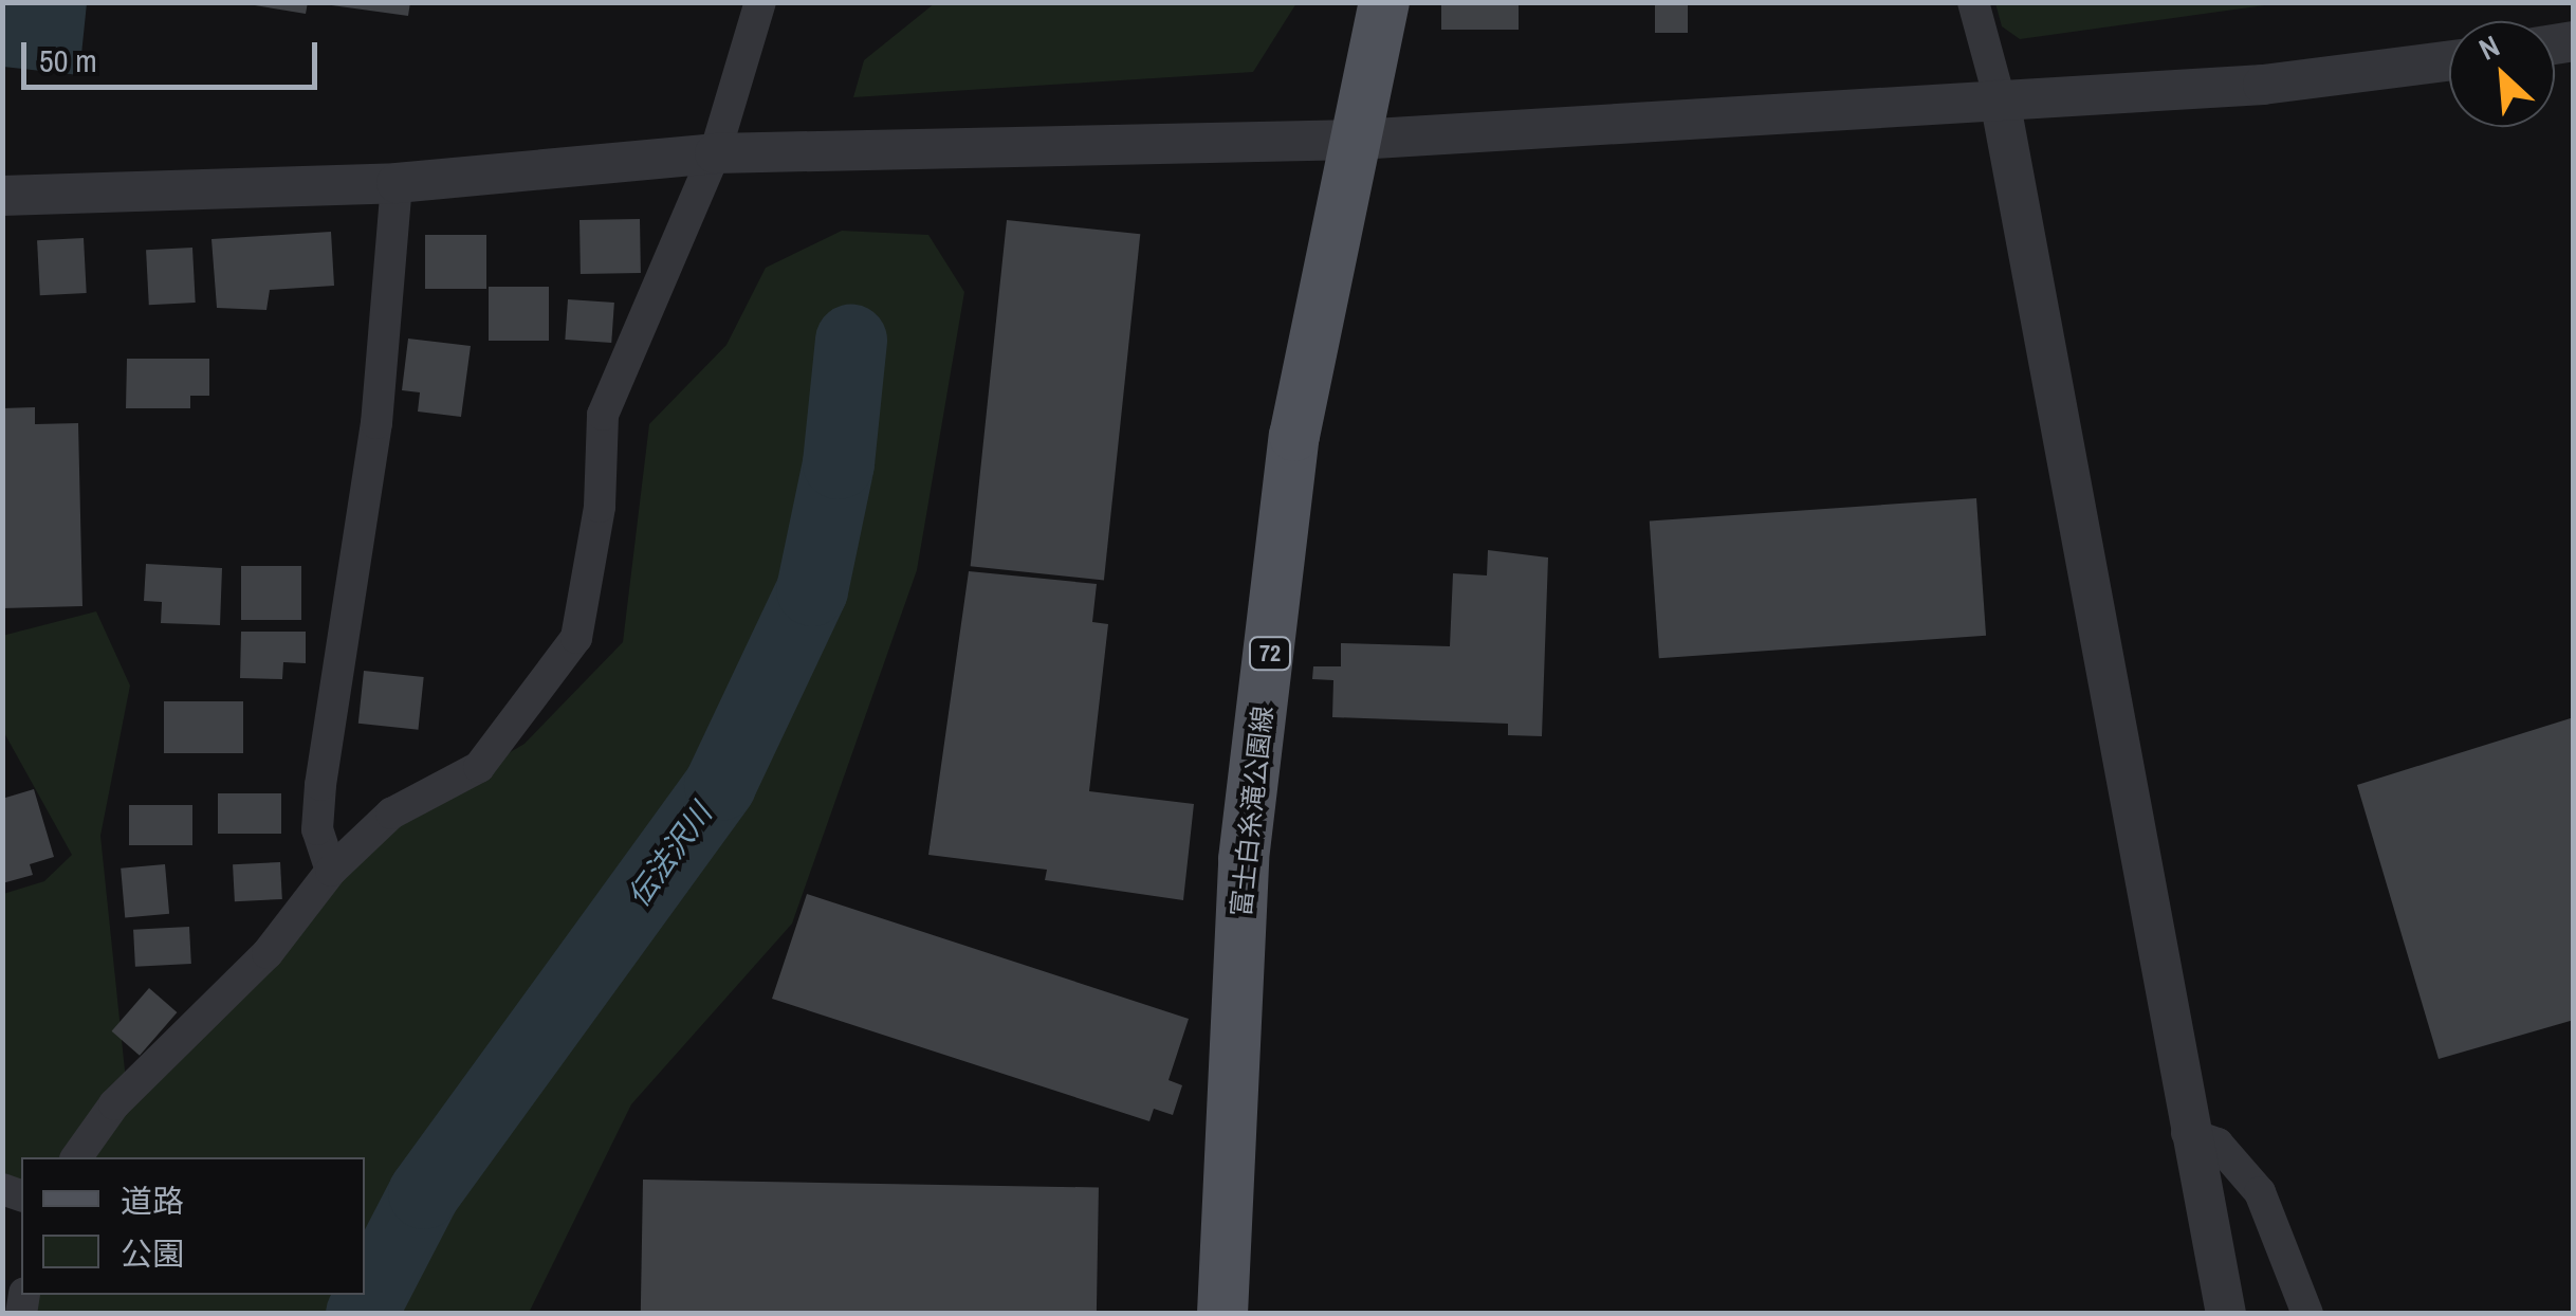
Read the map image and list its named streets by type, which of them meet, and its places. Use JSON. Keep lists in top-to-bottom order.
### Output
{
  "streets": {
    "main road": ["72", "富士白糸滝公園線"]
  },
  "water": ["伝法沢川"],
  "legend": ["道路", "公園"],
  "scale_bar": "50 m",
  "north": "top left"
}
